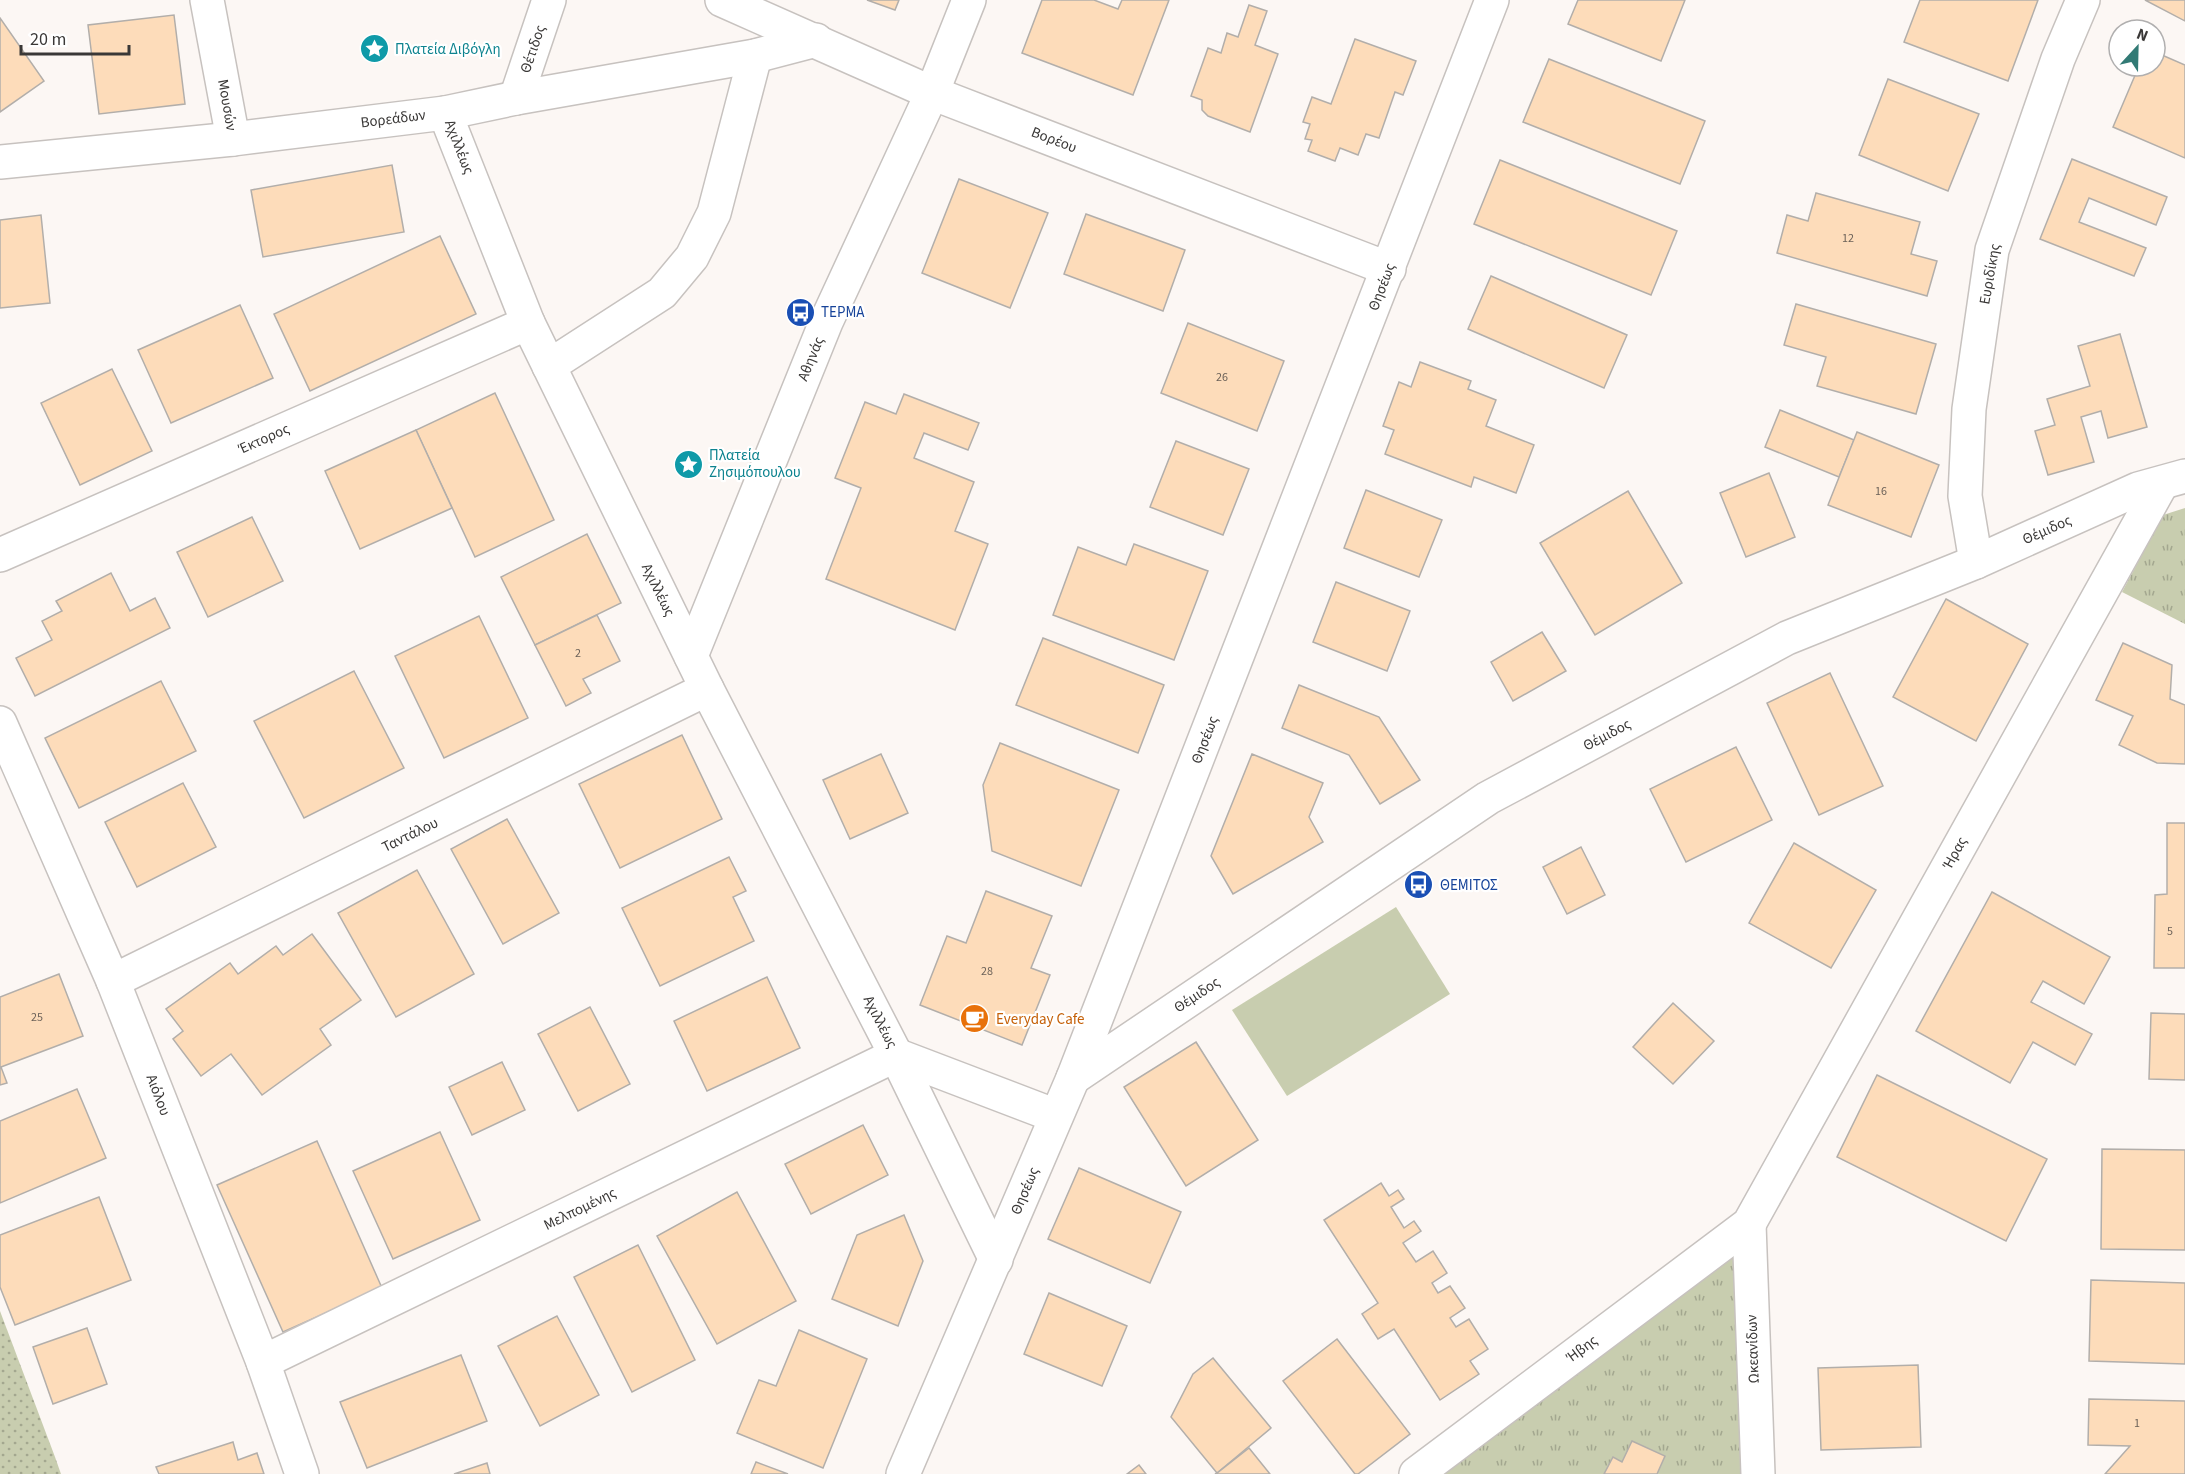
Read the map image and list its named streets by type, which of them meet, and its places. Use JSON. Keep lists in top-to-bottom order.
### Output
{
  "streets": {
    "street": [
      "Θέτιδος",
      "Μουσών",
      "Βορεάδων",
      "Βορέου",
      "Αχιλλέως",
      "Ευριδίκης",
      "Θησέως",
      "Αθηνάς",
      "Έκτορος",
      "Θέμιδος",
      "Ταντάλου",
      "Ήρας",
      "Αιόλου",
      "Μελπομένης",
      "Ήβης",
      "Ωκεανίδων"
    ]
  },
  "crossings": [
    ["Θέτιδος", "Βορεάδων"],
    ["Μουσών", "Βορεάδων"],
    ["Βορεάδων", "Βορέου"],
    ["Βορεάδων", "Αχιλλέως"],
    ["Βορέου", "Θησέως"],
    ["Βορέου", "Αθηνάς"],
    ["Αχιλλέως", "Θησέως"],
    ["Αχιλλέως", "Αθηνάς"],
    ["Αχιλλέως", "Έκτορος"],
    ["Αχιλλέως", "Ταντάλου"],
    ["Αχιλλέως", "Μελπομένης"],
    ["Ευριδίκης", "Θέμιδος"],
    ["Θησέως", "Θέμιδος"],
    ["Θέμιδος", "Ήρας"],
    ["Ταντάλου", "Αιόλου"],
    ["Ήρας", "Ήβης"],
    ["Ήρας", "Ωκεανίδων"],
    ["Αιόλου", "Μελπομένης"],
    ["Ήβης", "Ωκεανίδων"]
  ],
  "places": {
    "place": ["Πλατεία Διβόγλη", "Πλατεία Ζησιμόπουλου"],
    "bus stop": ["ΤΕΡΜΑ", "ΘΕΜΙΤΟΣ"],
    "cafe": ["Everyday Cafe"]
  },
  "house_numbers": [
    "12",
    "26",
    "16",
    "2",
    "5",
    "28",
    "25",
    "1"
  ],
  "scale_bar": "20 m",
  "north": "top"
}
